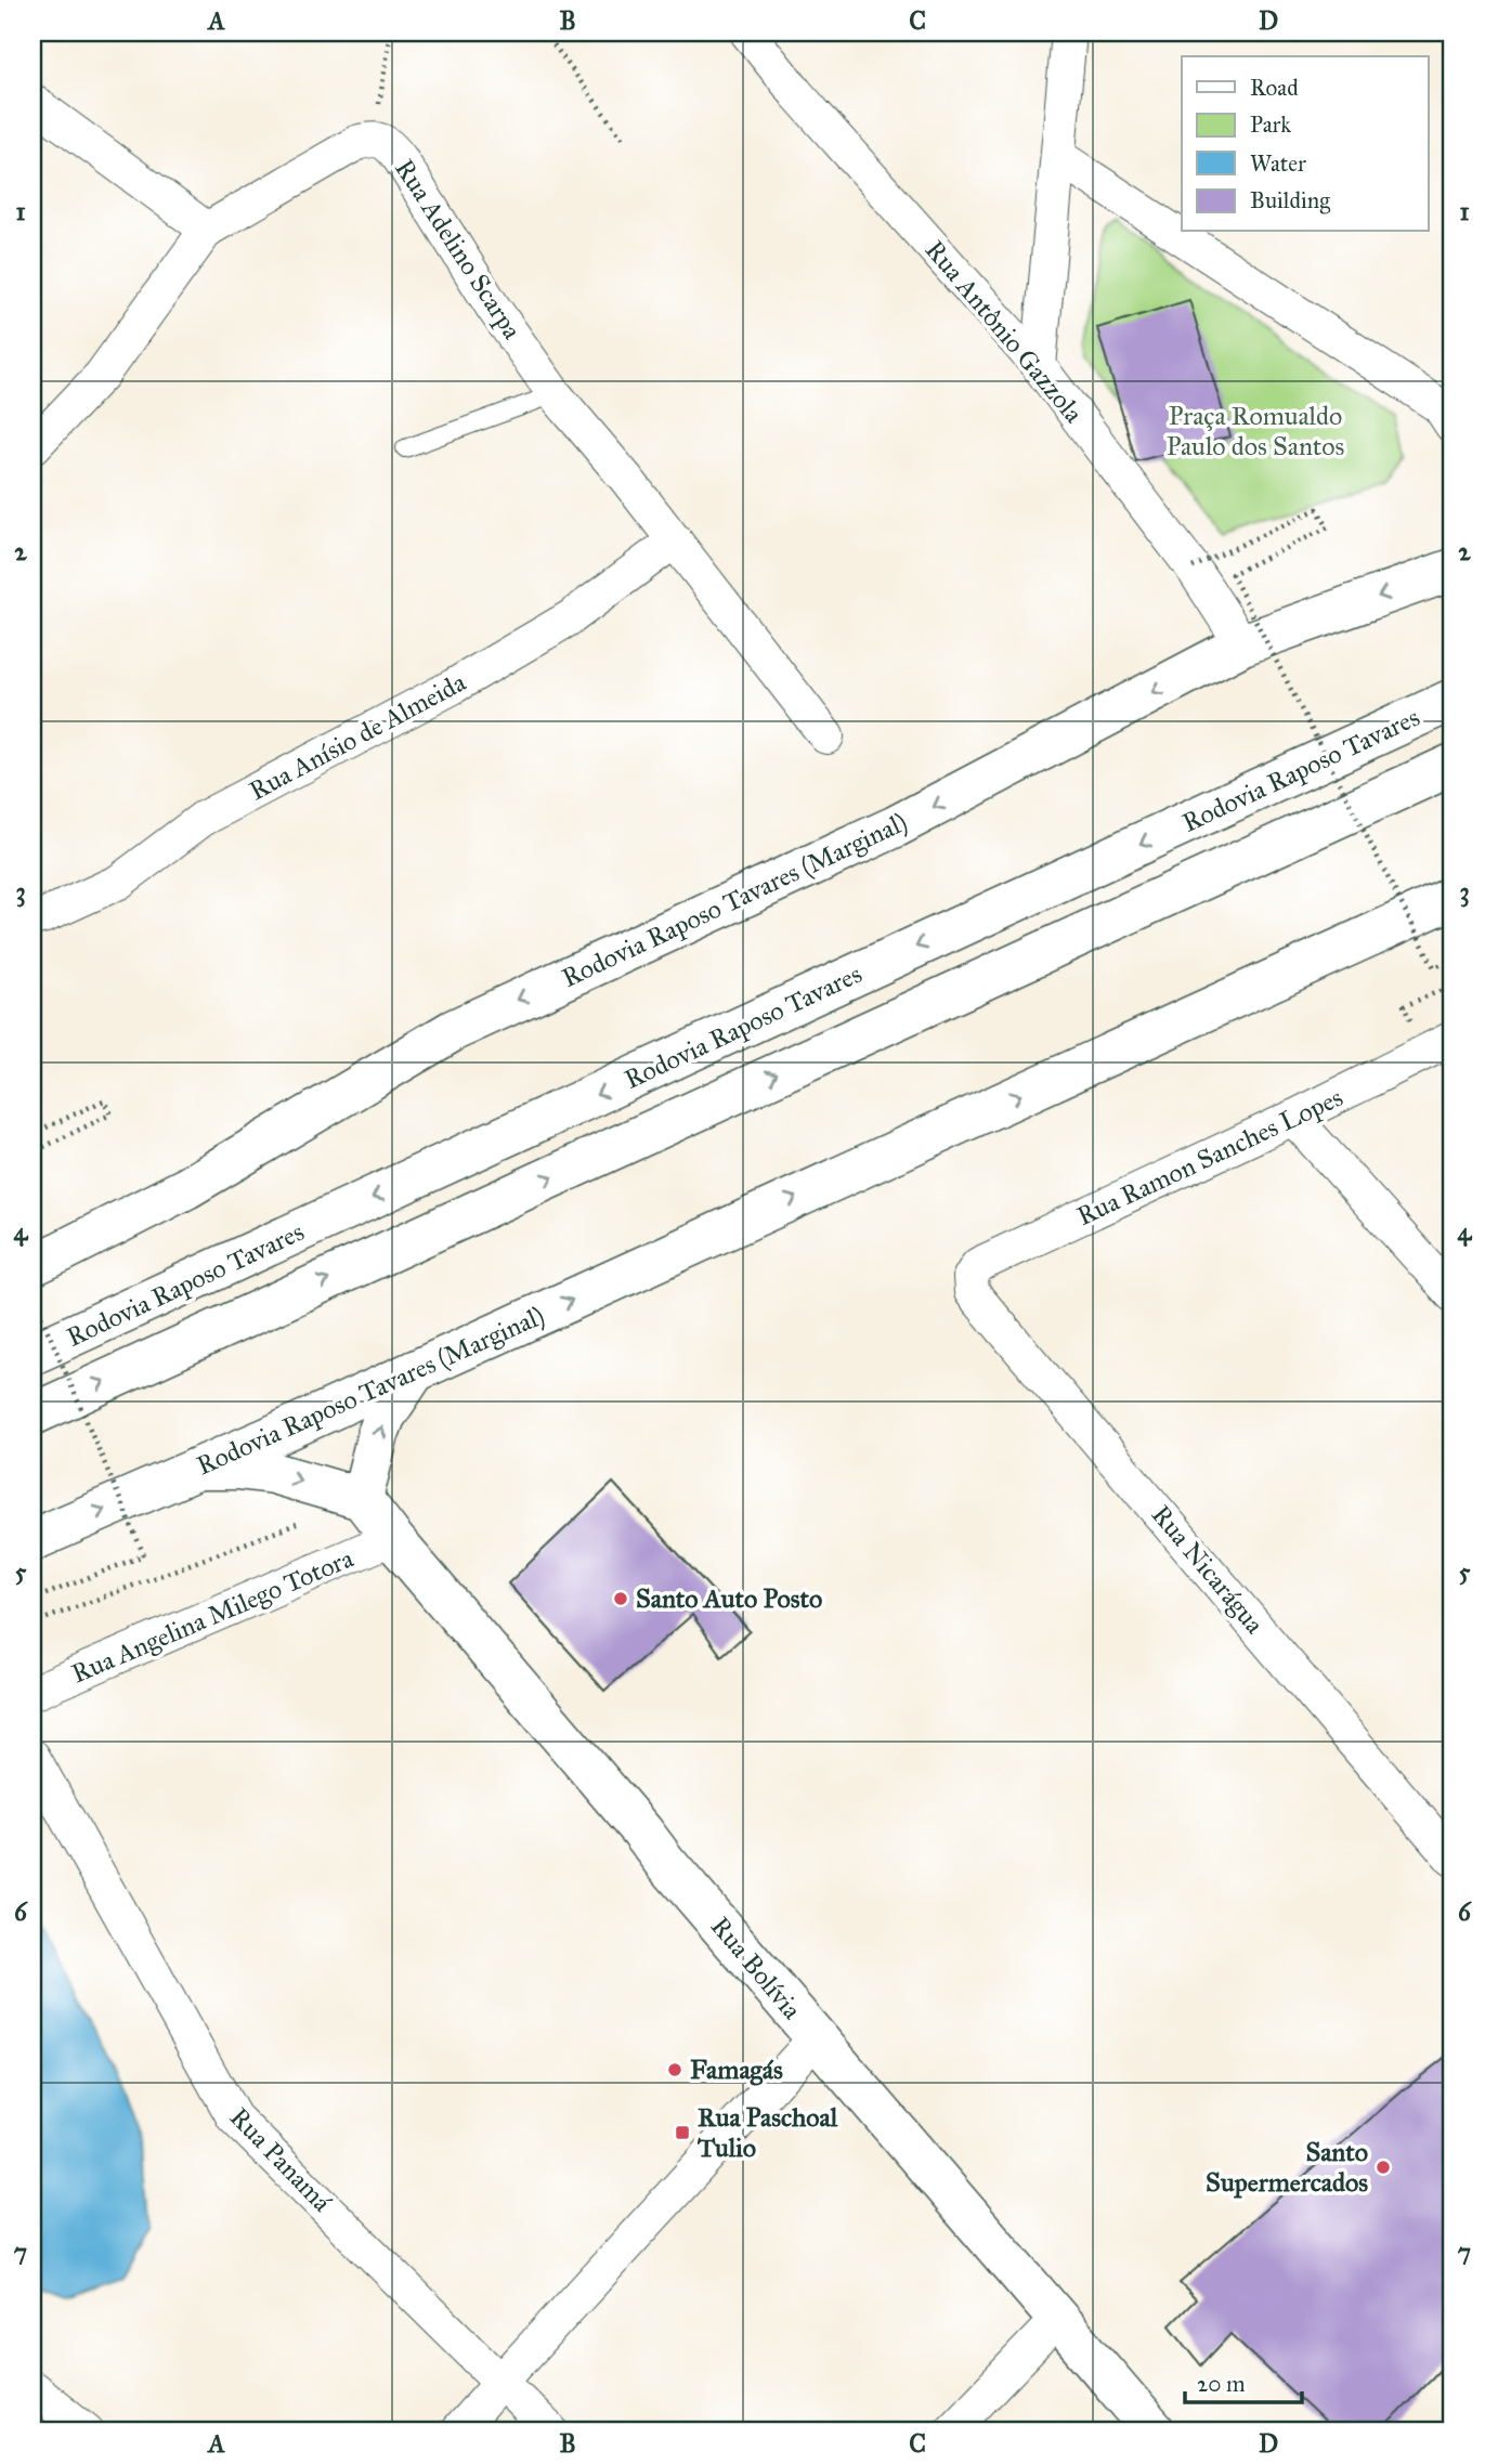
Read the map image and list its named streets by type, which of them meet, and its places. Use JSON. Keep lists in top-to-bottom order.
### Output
{
  "streets": {
    "main road": ["Rodovia Raposo Tavares", "Rodovia Raposo Tavares (Marginal)", "Rua Bolívia"],
    "street": [
      "Rua Adelino Scarpa",
      "Rua Antônio Gazzola",
      "Rua Anísio de Almeida",
      "Rua Ramon Sanches Lopes",
      "Rua Nicarágua",
      "Rua Angelina Milego Totora",
      "Rua Panamá"
    ]
  },
  "crossings": [
    ["Rua Adelino Scarpa", "Rua Anísio de Almeida"],
    ["Rua Antônio Gazzola", "Rodovia Raposo Tavares (Marginal)"],
    ["Rua Ramon Sanches Lopes", "Rua Nicarágua"],
    ["Rua Angelina Milego Totora", "Rua Bolívia"]
  ],
  "parks": ["Praça Romualdo Paulo dos Santos"],
  "places": {
    "other": ["Santo Auto Posto", "Famagás", "Santo Supermercados"],
    "transit": ["Rua Paschoal Tulio"]
  },
  "legend": [
    "Road",
    "Park",
    "Water",
    "Building"
  ],
  "scale_bar": "20 m",
  "grid": {
    "columns": [
      "A",
      "B",
      "C",
      "D"
    ],
    "rows": [
      "1",
      "2",
      "3",
      "4",
      "5",
      "6",
      "7"
    ]
  }
}
